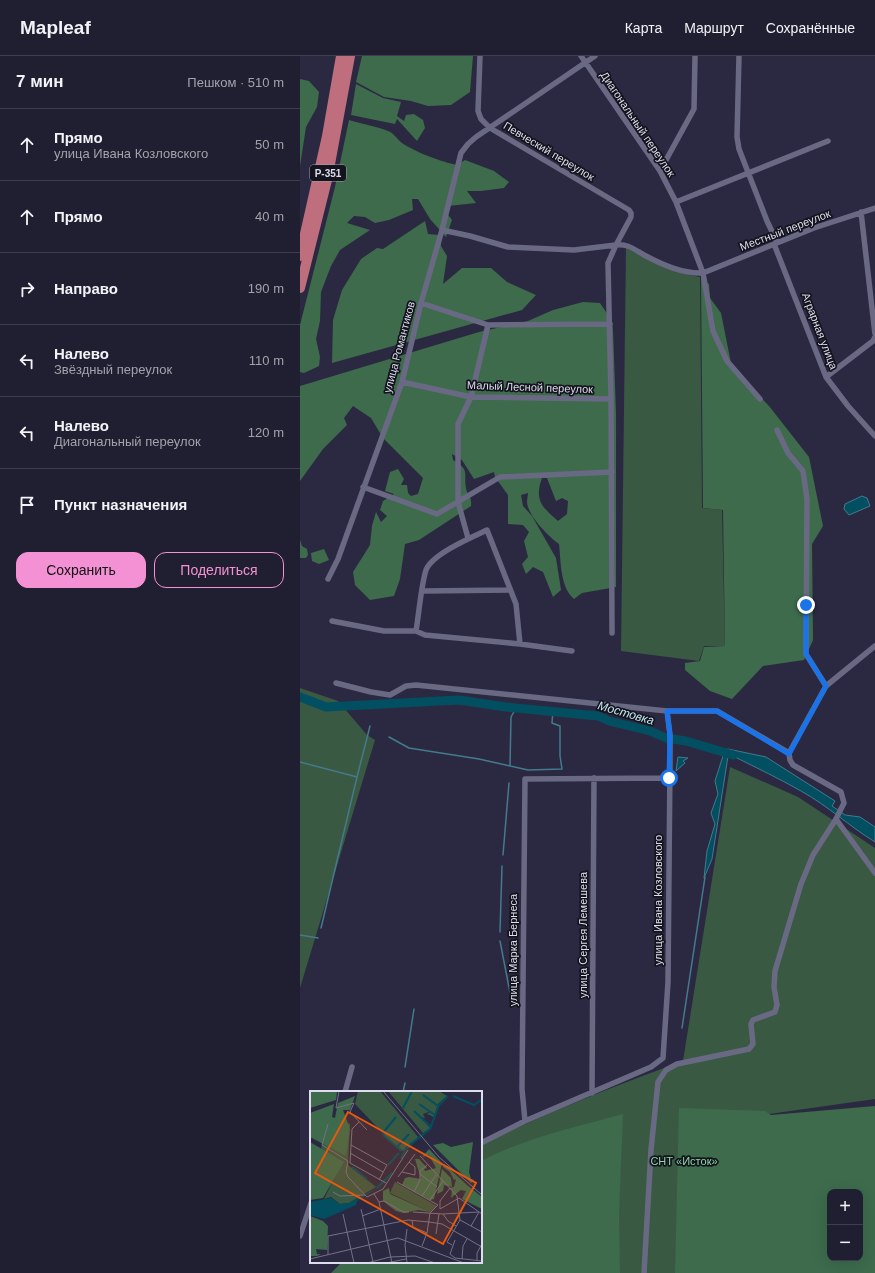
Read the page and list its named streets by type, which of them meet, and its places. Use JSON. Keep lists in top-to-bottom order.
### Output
{
  "streets": {
    "highway": ["Р-351"],
    "street": [
      "Диагональный переулок",
      "Певческий переулок",
      "Местный переулок",
      "Аграрная улица",
      "улица Романтиков",
      "Малый Лесной переулок",
      "улица Ивана Козловского",
      "улица Сергея Лемешева",
      "улица Марка Бернеса"
    ]
  },
  "crossings": [
    ["Диагональный переулок", "Местный переулок"],
    ["Диагональный переулок", "улица Романтиков"],
    ["Певческий переулок", "улица Романтиков"],
    ["Певческий переулок", "Малый Лесной переулок"],
    ["Местный переулок", "Аграрная улица"],
    ["улица Романтиков", "Малый Лесной переулок"],
    ["улица Ивана Козловского", "улица Сергея Лемешева"],
    ["улица Сергея Лемешева", "улица Марка Бернеса"]
  ],
  "water": ["Мостовка"],
  "parks": ["СНТ «Исток»"],
  "page": {
    "header": "Mapleaf",
    "nav": ["Карта", "Маршрут", "Сохранённые"],
    "heading": ["7 мин", "Пешком · 510 m"],
    "list": [
      ["Прямо", "улица Ивана Козловского", "50 m"],
      ["Прямо", "40 m"],
      ["Направо", "190 m"],
      ["Налево", "Звёздный переулок", "110 m"],
      ["Налево", "Диагональный переулок", "120 m"],
      "Пункт назначения"
    ],
    "buttons": ["Сохранить", "Поделиться"],
    "map_buttons": ["+", "−"]
  }
}
